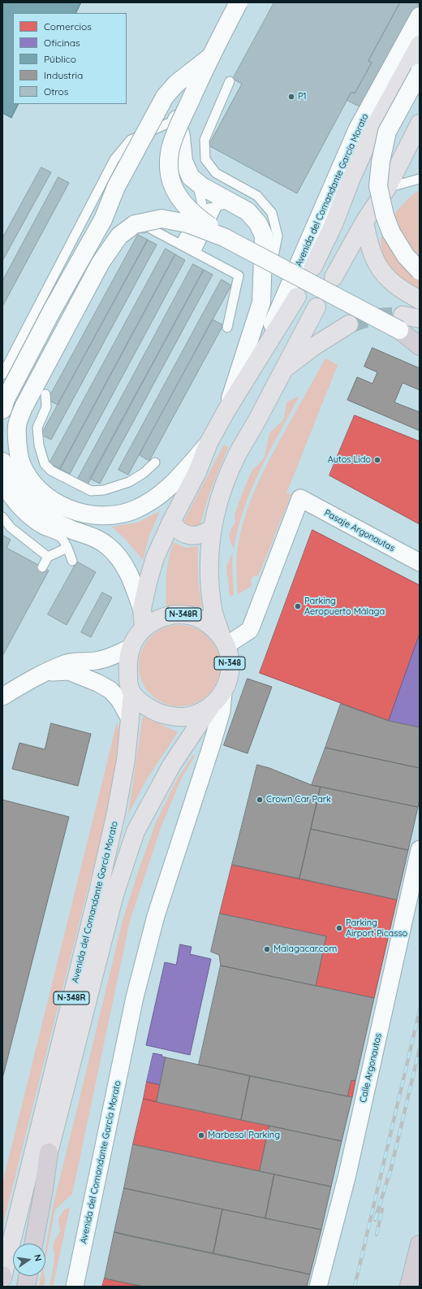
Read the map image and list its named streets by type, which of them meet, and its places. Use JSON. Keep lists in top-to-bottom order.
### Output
{
  "streets": {
    "main road": ["Avenida del Comandante García Morato", "N-348R", "N-348"],
    "street": ["Pasaje Argonautas", "Calle Argonautas"]
  },
  "crossings": [
    ["Avenida del Comandante García Morato", "Pasaje Argonautas"],
    ["Avenida del Comandante García Morato", "N-348R"],
    ["Avenida del Comandante García Morato", "N-348"],
    ["Pasaje Argonautas", "N-348R"],
    ["Pasaje Argonautas", "N-348"],
    ["N-348R", "N-348"]
  ],
  "places": [
    "P1",
    "Autos Lido",
    "Parking Aeropuerto Málaga",
    "Crown Car Park",
    "Parking Airport Picasso",
    "Malagacar.com",
    "Marbesol Parking"
  ],
  "legend": [
    "Comercios",
    "Oficinas",
    "Público",
    "Industria",
    "Otros"
  ],
  "north": "right"
}
